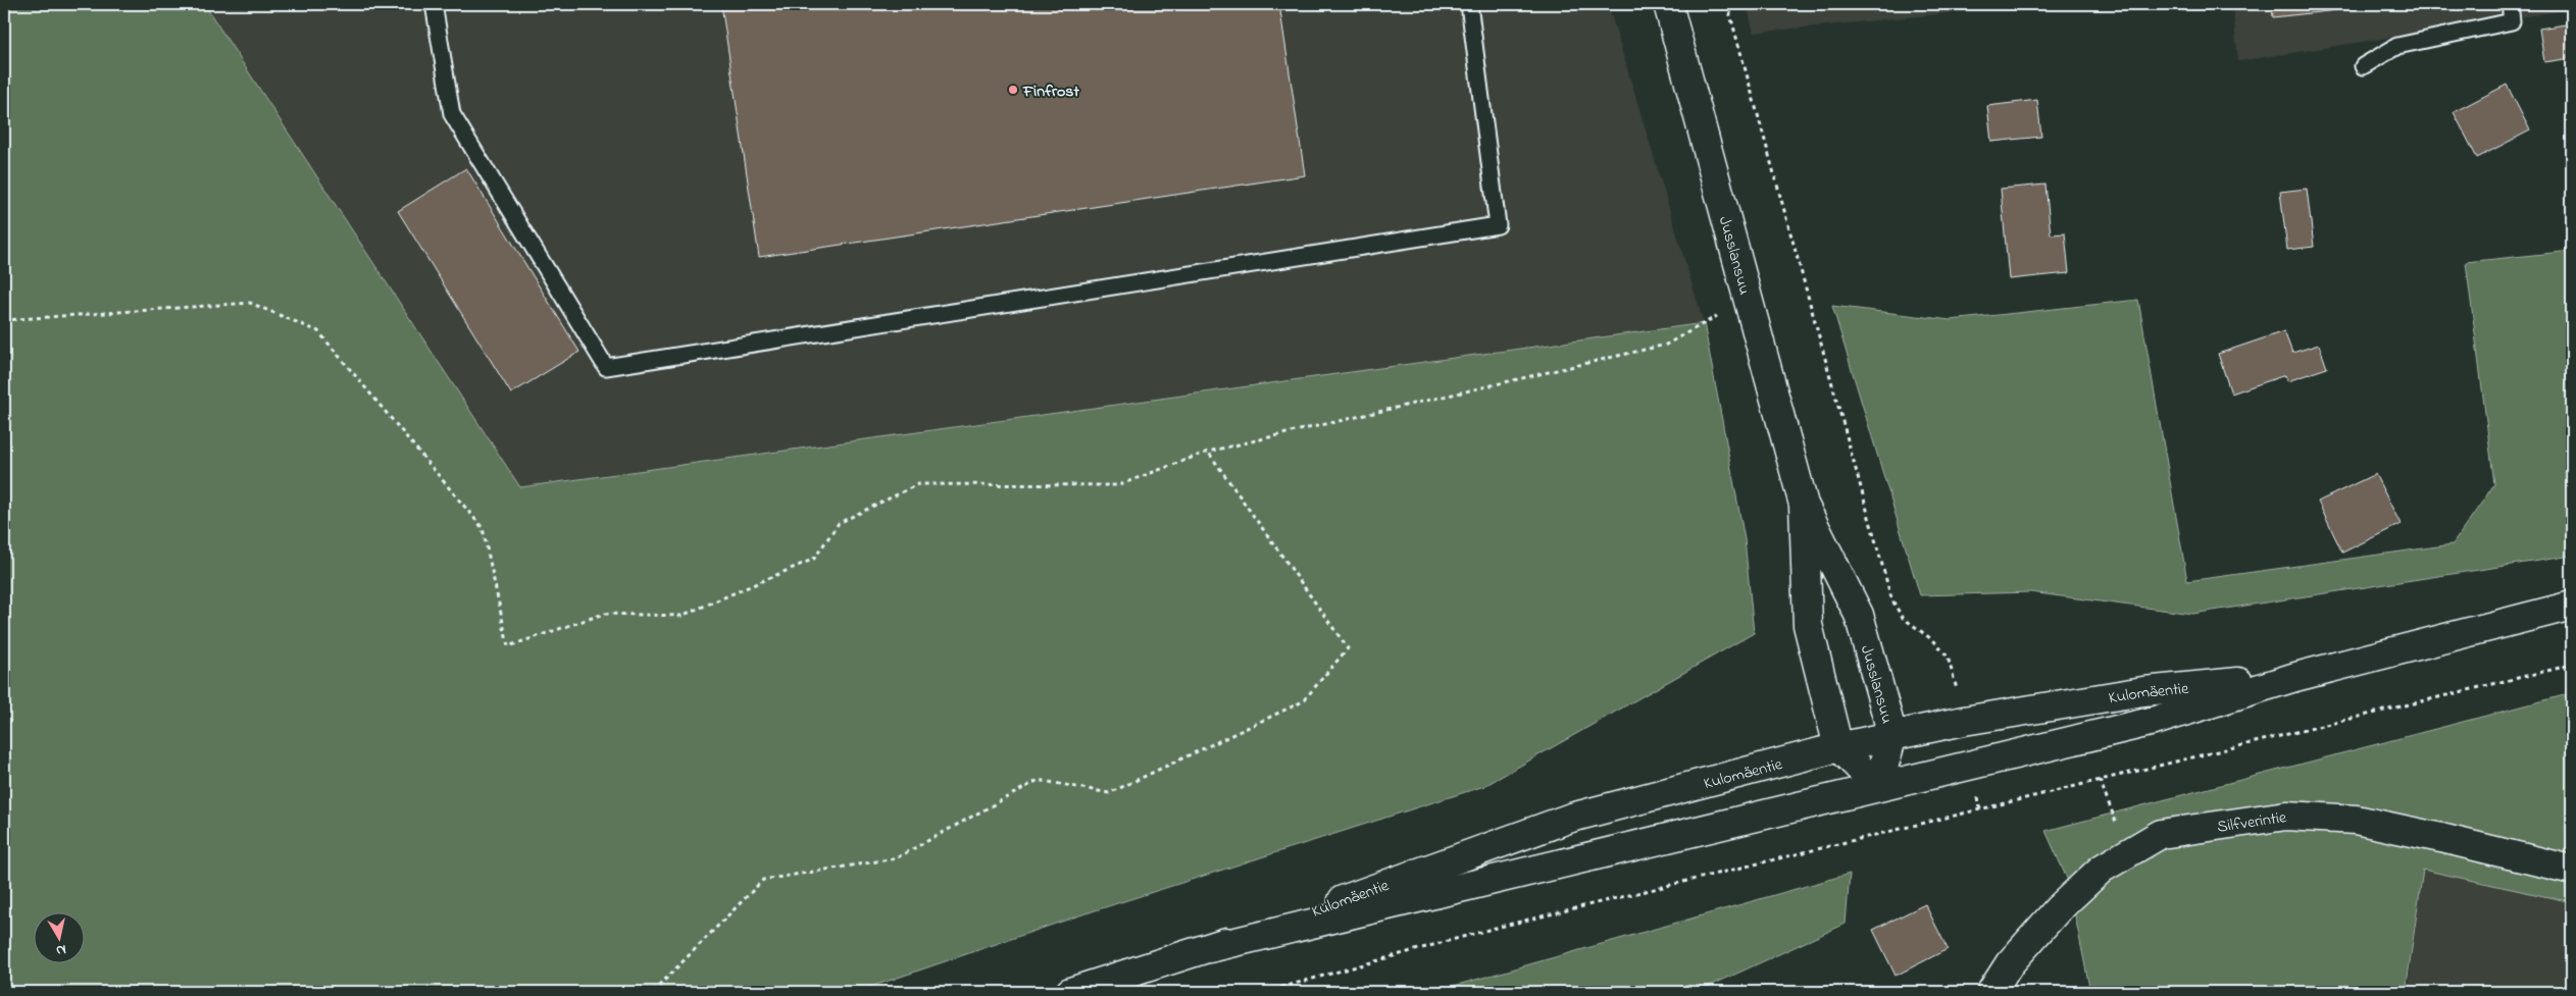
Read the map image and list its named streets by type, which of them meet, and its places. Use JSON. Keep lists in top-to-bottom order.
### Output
{
  "streets": {
    "main road": ["Jusslansuu", "Kulomäentie", "Silfverintie"]
  },
  "crossings": [
    ["Jusslansuu", "Kulomäentie"]
  ],
  "places": ["Finfrost"],
  "north": "bottom"
}
